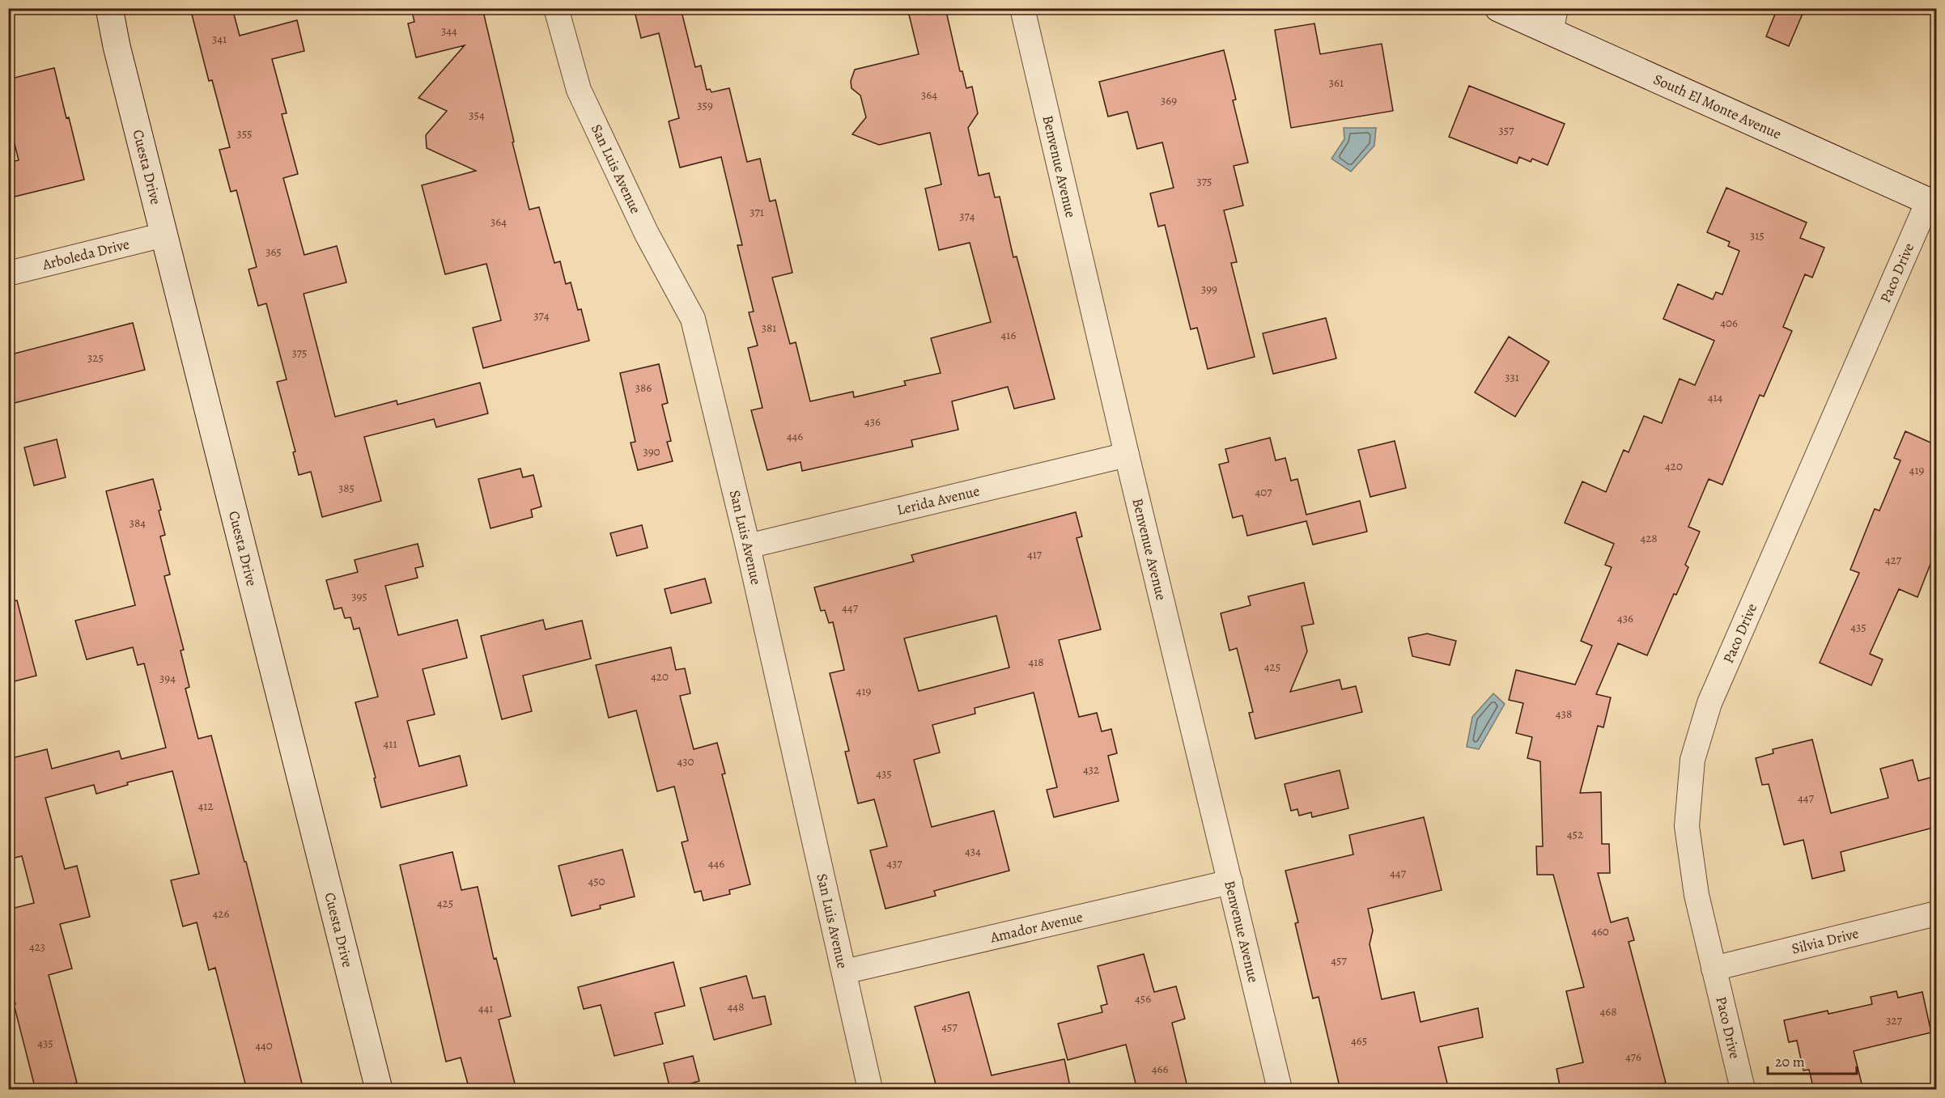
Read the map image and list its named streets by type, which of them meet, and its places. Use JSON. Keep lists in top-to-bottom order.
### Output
{
  "streets": {
    "street": [
      "South El Monte Avenue",
      "Benvenue Avenue",
      "Cuesta Drive",
      "San Luis Avenue",
      "Arboleda Drive",
      "Paco Drive",
      "Lerida Avenue",
      "Amador Avenue",
      "Silvia Drive"
    ]
  },
  "crossings": [
    ["South El Monte Avenue", "Paco Drive"],
    ["Benvenue Avenue", "Lerida Avenue"],
    ["Benvenue Avenue", "Amador Avenue"],
    ["Cuesta Drive", "Arboleda Drive"],
    ["San Luis Avenue", "Lerida Avenue"],
    ["San Luis Avenue", "Amador Avenue"],
    ["Paco Drive", "Silvia Drive"]
  ],
  "house_numbers": [
    "344",
    "341",
    "361",
    "364",
    "369",
    "359",
    "354",
    "357",
    "355",
    "375",
    "371",
    "374",
    "364",
    "315",
    "365",
    "399",
    "374",
    "406",
    "381",
    "416",
    "375",
    "325",
    "331",
    "386",
    "414",
    "436",
    "446",
    "390",
    "420",
    "419",
    "385",
    "407",
    "384",
    "428",
    "417",
    "427",
    "395",
    "447",
    "436",
    "435",
    "418",
    "425",
    "420",
    "394",
    "419",
    "438",
    "411",
    "430",
    "432",
    "435",
    "447",
    "412",
    "452",
    "434",
    "446",
    "437",
    "447",
    "450",
    "425",
    "426",
    "460",
    "423",
    "457",
    "456",
    "448",
    "441",
    "468",
    "327",
    "457",
    "465",
    "435",
    "440",
    "476",
    "466"
  ],
  "scale_bar": "20 m"
}
